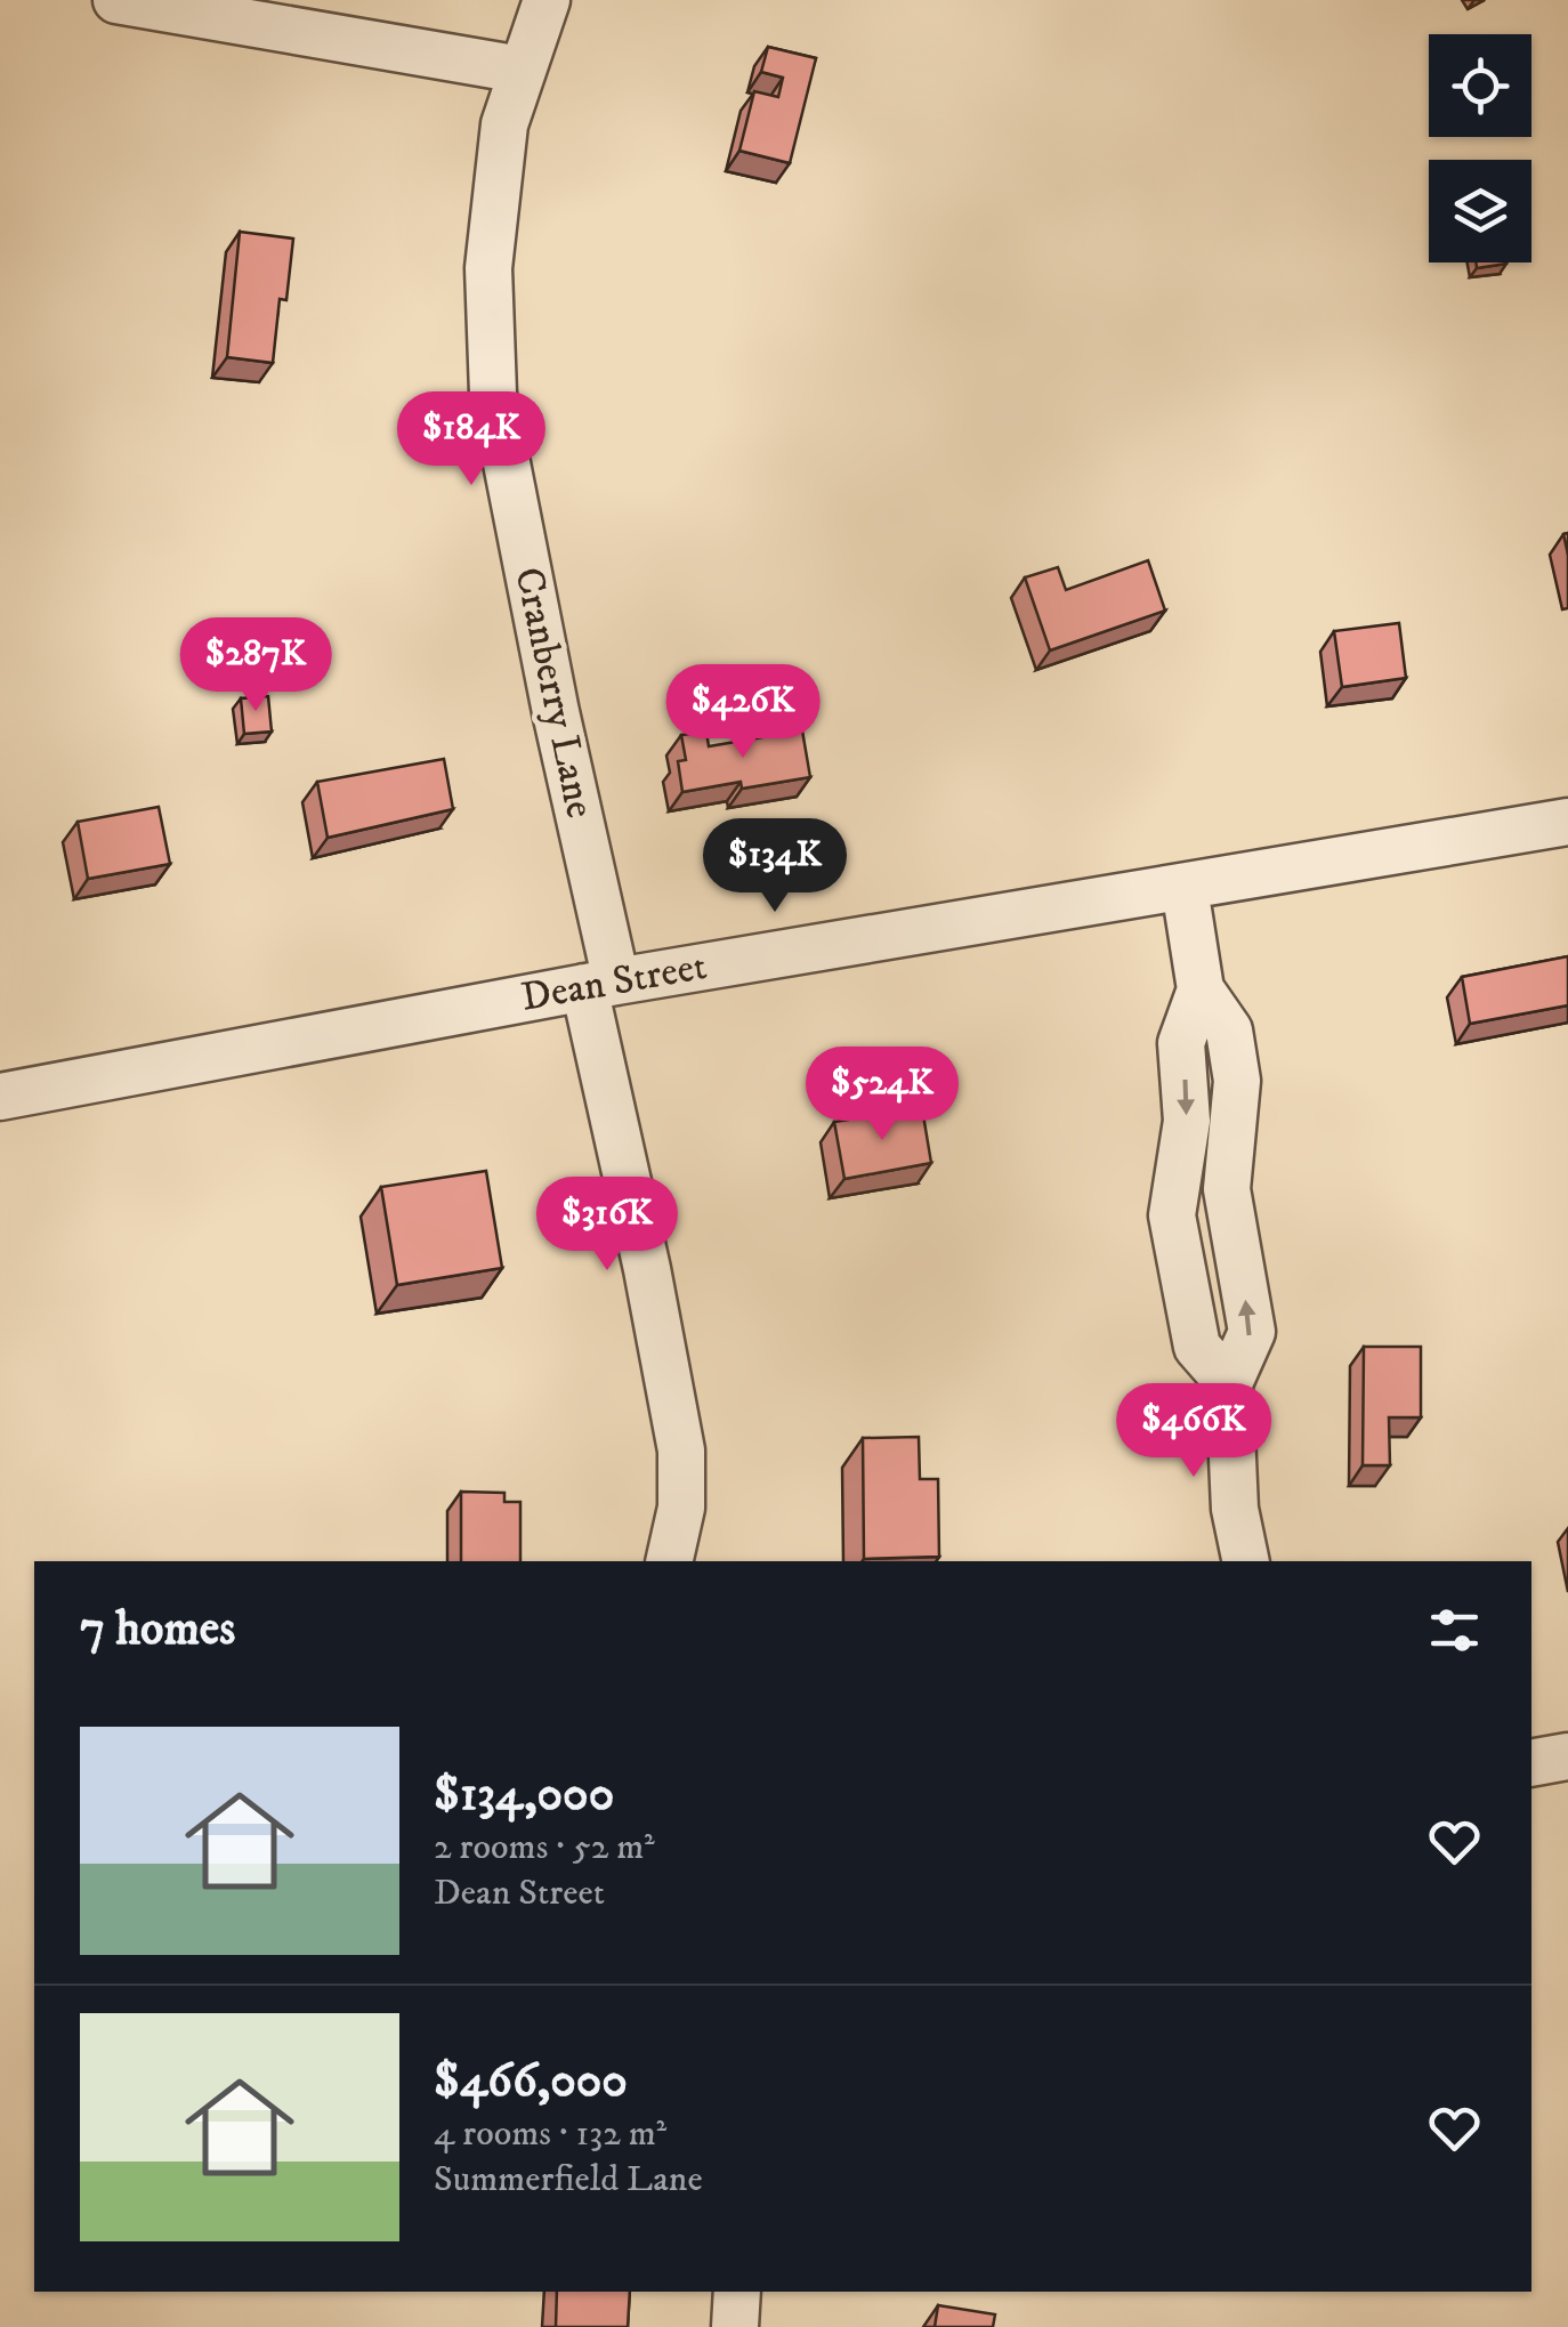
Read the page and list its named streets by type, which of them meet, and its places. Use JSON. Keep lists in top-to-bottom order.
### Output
{
  "streets": {
    "street": ["Cranberry Lane", "Dean Street"]
  },
  "crossings": [
    ["Cranberry Lane", "Dean Street"]
  ],
  "page": {
    "price": [
      "$184K",
      "$287K",
      "$426K",
      "$134K",
      "$524K",
      "$316K",
      "$466K"
    ],
    "heading": "7 homes",
    "list": [
      {
        "name": "$134,000",
        "note": "2 rooms · 52 m² · Dean Street"
      },
      {
        "name": "$466,000",
        "note": "4 rooms · 132 m² · Summerfield Lane"
      }
    ]
  }
}
